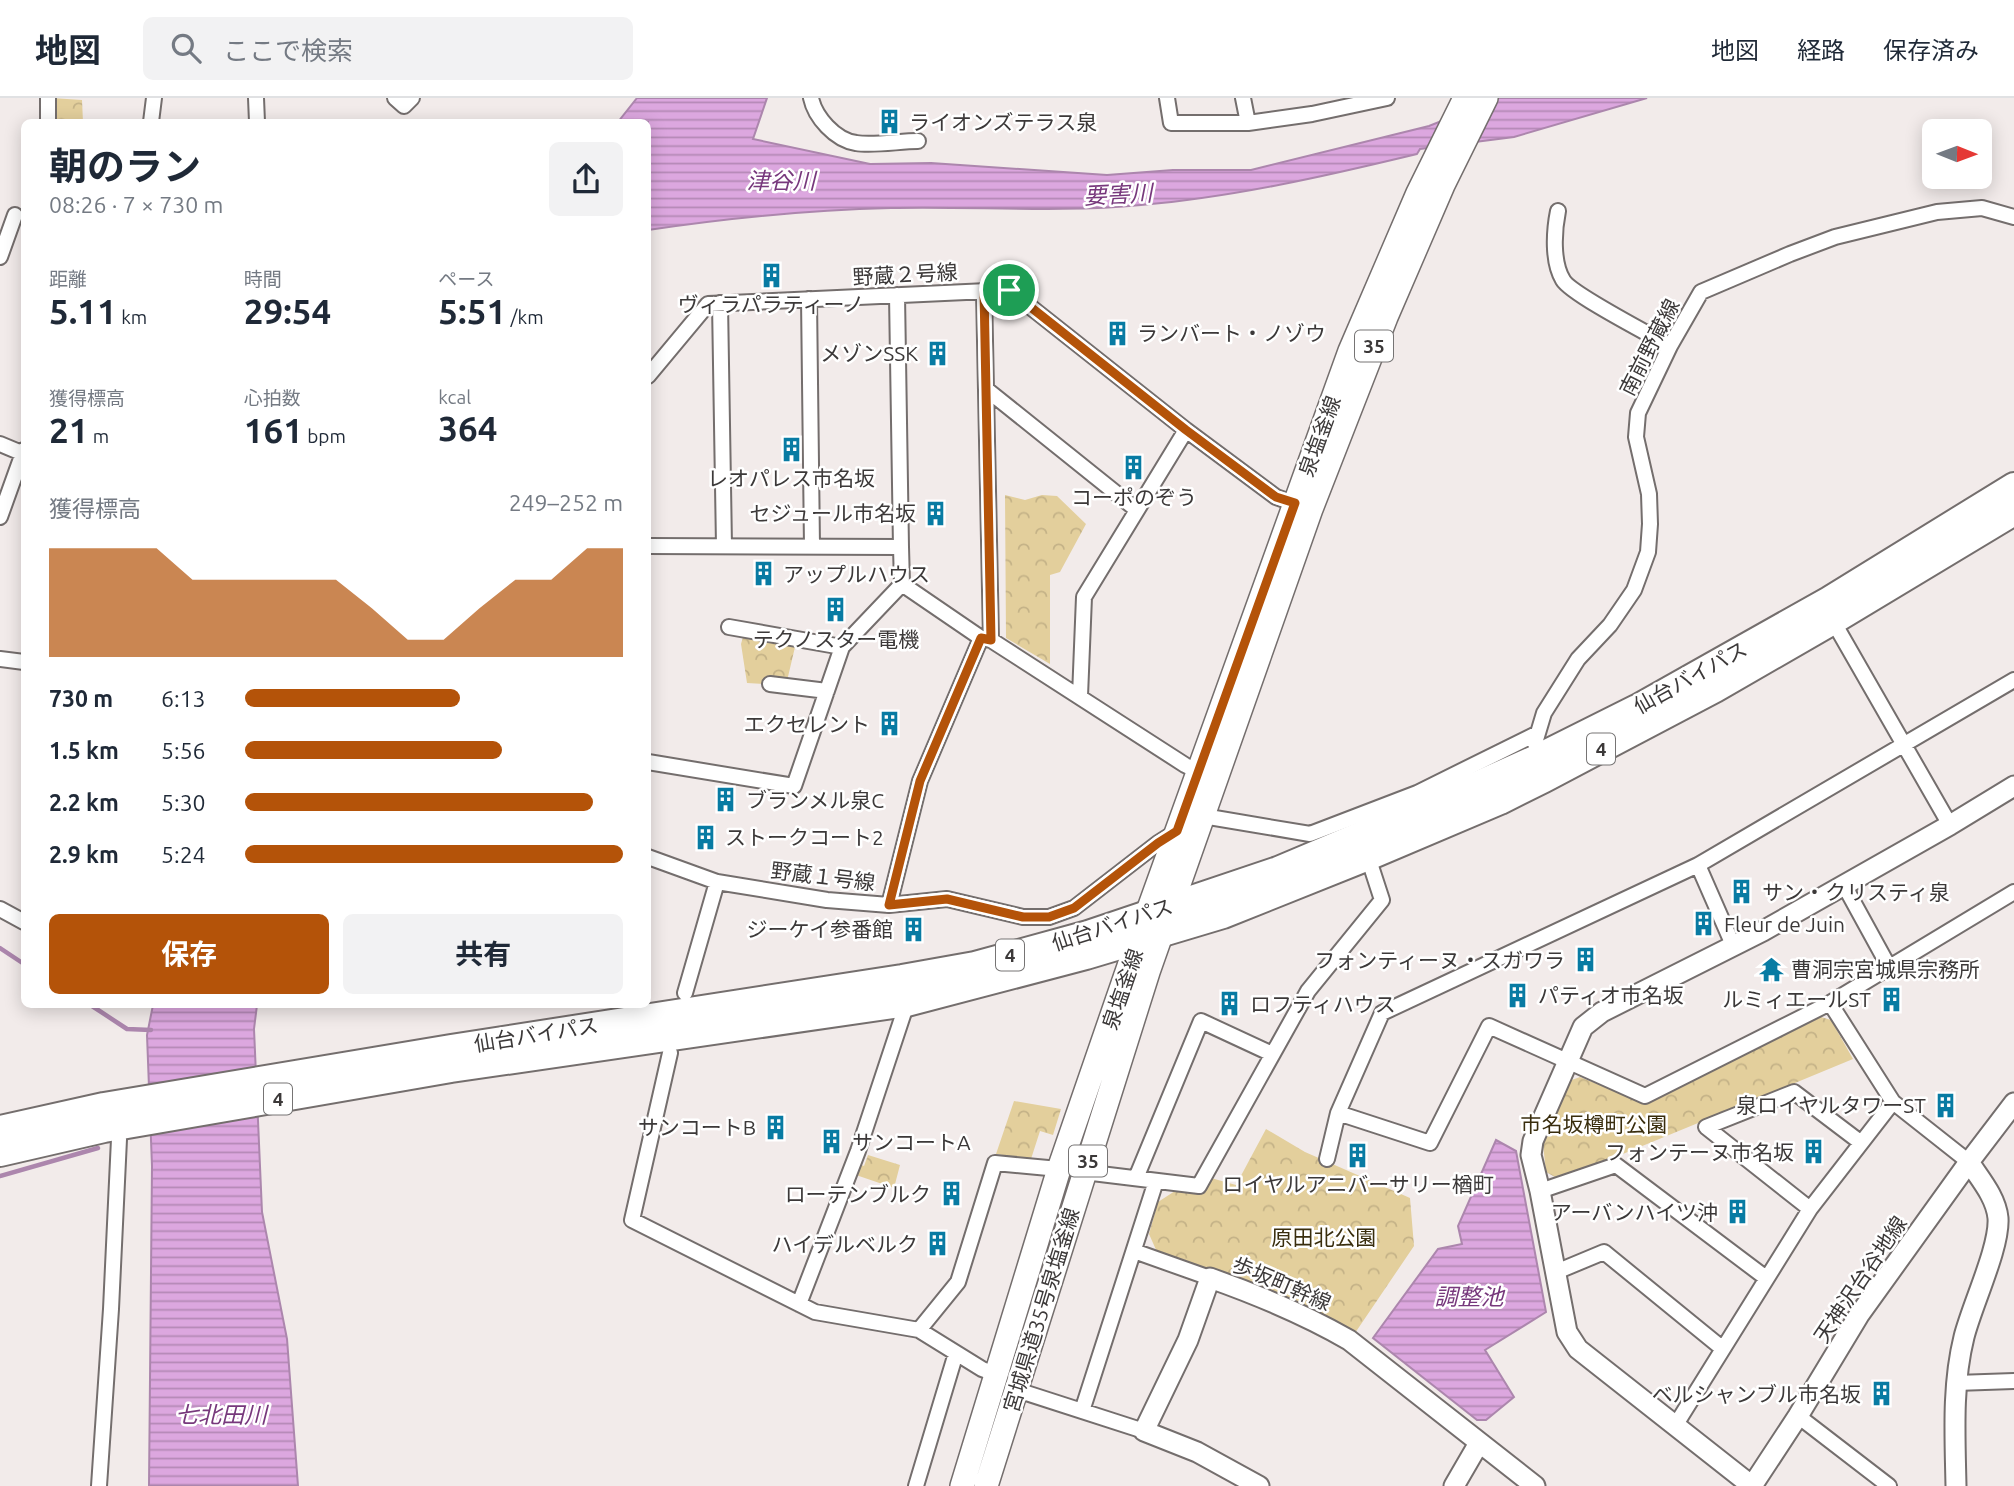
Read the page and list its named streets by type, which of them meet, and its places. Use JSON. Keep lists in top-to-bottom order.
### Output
{
  "streets": {
    "highway": ["仙台バイパス", "4"],
    "main road": ["35", "泉塩釜線", "宮城県道35号泉塩釜線"],
    "street": [
      "野蔵２号線",
      "南前野蔵線",
      "野蔵１号線",
      "天神沢台谷地線",
      "歩坂町幹線"
    ]
  },
  "crossings": [
    ["野蔵２号線", "35"],
    ["野蔵２号線", "泉塩釜線"],
    ["35", "泉塩釜線"],
    ["35", "仙台バイパス"],
    ["35", "宮城県道35号泉塩釜線"],
    ["南前野蔵線", "仙台バイパス"],
    ["泉塩釜線", "仙台バイパス"],
    ["泉塩釜線", "野蔵１号線"],
    ["泉塩釜線", "宮城県道35号泉塩釜線"],
    ["仙台バイパス", "宮城県道35号泉塩釜線"]
  ],
  "water": [
    "津谷川",
    "要害川",
    "調整池",
    "七北田川"
  ],
  "parks": ["市名坂樽町公園", "原田北公園"],
  "places": {
    "building": [
      "ライオンズテラス泉",
      "ヴィラパラティーノ",
      "ランバート・ノゾウ",
      "メゾンSSK",
      "レオパレス市名坂",
      "コーポのぞう",
      "セジュール市名坂",
      "アップルハウス",
      "テクノスター電機",
      "エクセレント",
      "ブランメル泉C",
      "ストークコート2",
      "サン・クリスティ泉",
      "Fleur de Juin",
      "ジーケイ参番館",
      "フォンティーヌ・スガワラ",
      "パティオ市名坂",
      "ルミィエールST",
      "ロフティハウス",
      "泉ロイヤルタワーST",
      "サンコートB",
      "サンコートA",
      "フォンテーヌ市名坂",
      "ロイヤルアニバーサリー楢町",
      "ローテンブルク",
      "アーバンハイツ沖",
      "ハイデルベルク",
      "ベルシャンブル市名坂"
    ],
    "temple": ["曹洞宗宮城県宗務所"]
  },
  "north": "right",
  "page": {
    "header": "地図",
    "search": "ここで検索",
    "nav": ["地図", "経路", "保存済み"],
    "heading": ["朝のラン", "08:26 · 7 × 730 m"],
    "stats": [
      ["距離", "5.11 km"],
      ["時間", "29:54"],
      ["ペース", "5:51 /km"],
      ["獲得標高", "21 m"],
      ["心拍数", "161 bpm"],
      ["kcal", "364"]
    ],
    "chart": ["獲得標高", "249–252 m"],
    "list": [
      {
        "name": "730 m",
        "note": "6:13"
      },
      {
        "name": "1.5 km",
        "note": "5:56"
      },
      {
        "name": "2.2 km",
        "note": "5:30"
      },
      {
        "name": "2.9 km",
        "note": "5:24"
      }
    ],
    "buttons": ["保存", "共有"]
  }
}
